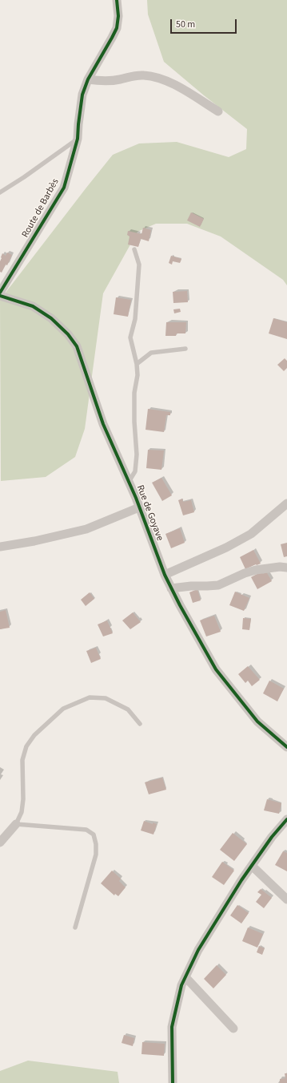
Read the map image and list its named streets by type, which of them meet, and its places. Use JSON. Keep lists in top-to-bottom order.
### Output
{
  "streets": {
    "street": ["Route de Barbès", "Rue de Goyave"]
  },
  "scale_bar": "50 m"
}
